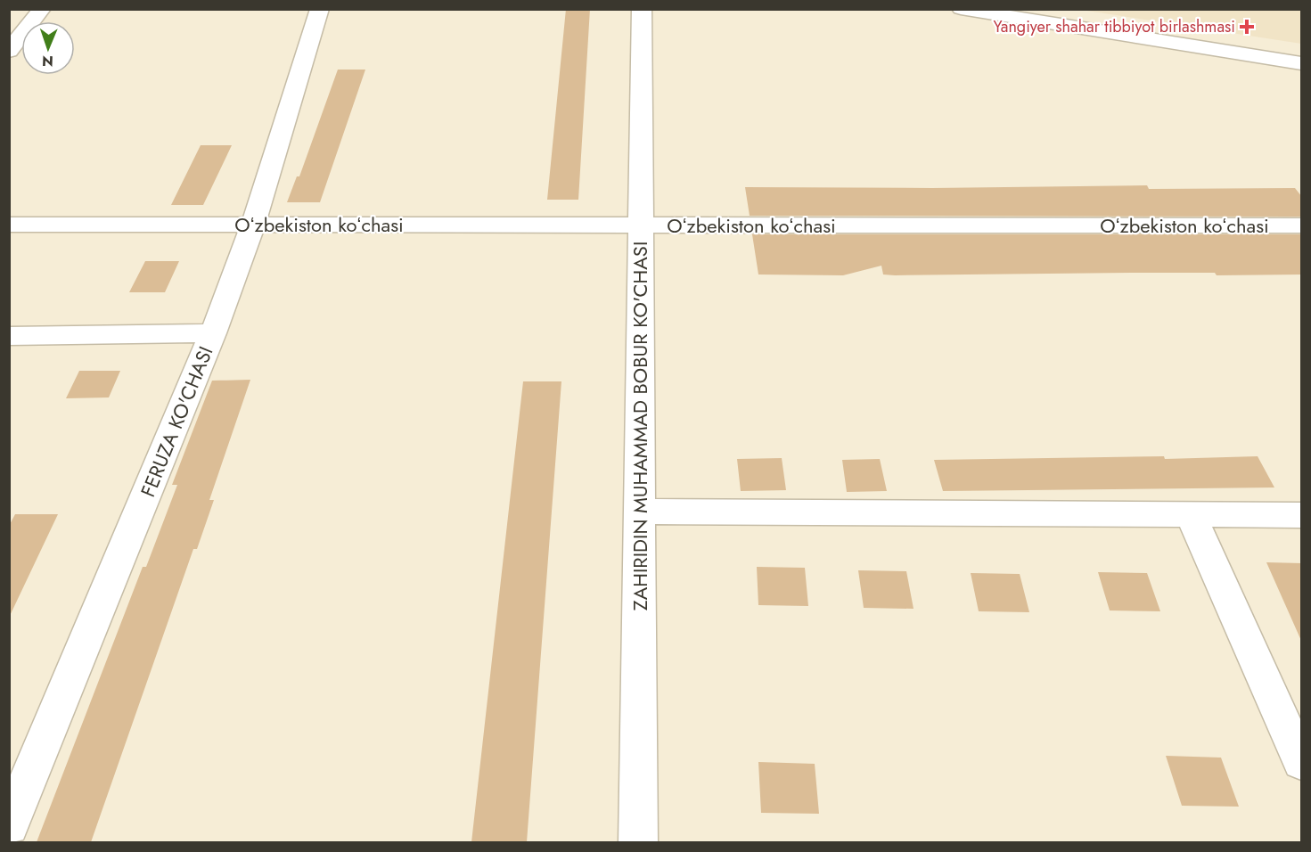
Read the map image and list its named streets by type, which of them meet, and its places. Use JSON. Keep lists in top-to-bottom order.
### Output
{
  "streets": {
    "street": ["Oʻzbekiston koʻchasi", "FERUZA KO'CHASI", "ZAHIRIDIN MUHAMMAD BOBUR KO'CHASI"]
  },
  "crossings": [
    ["Oʻzbekiston koʻchasi", "FERUZA KO'CHASI"],
    ["Oʻzbekiston koʻchasi", "ZAHIRIDIN MUHAMMAD BOBUR KO'CHASI"]
  ],
  "places": {
    "health": ["Yangiyer shahar tibbiyot birlashmasi"]
  },
  "north": "bottom"
}
